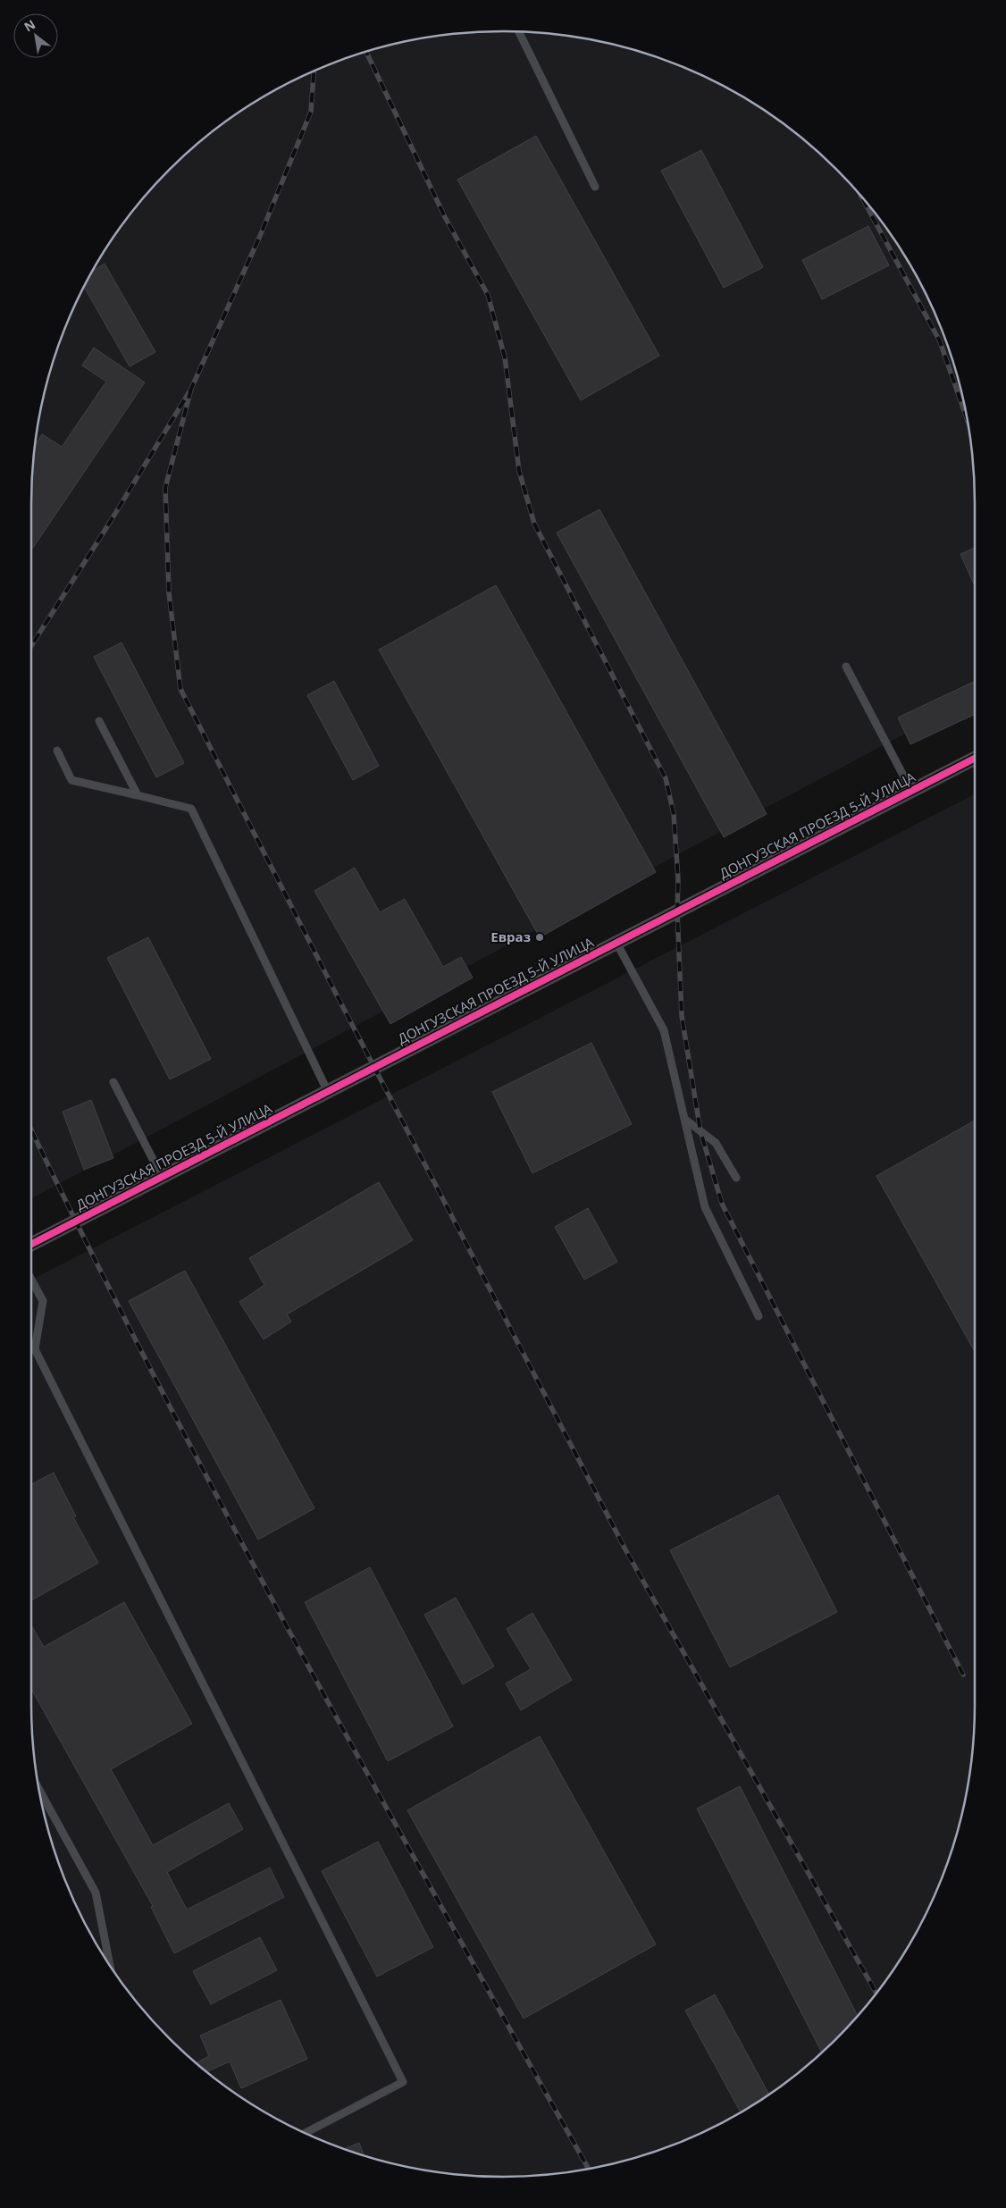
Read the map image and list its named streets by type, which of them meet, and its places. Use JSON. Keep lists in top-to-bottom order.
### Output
{
  "streets": {
    "street": ["ДОНГУЗСКАЯ ПРОЕЗД 5-Й УЛИЦА"]
  },
  "places": ["Евраз"],
  "north": "top left"
}
